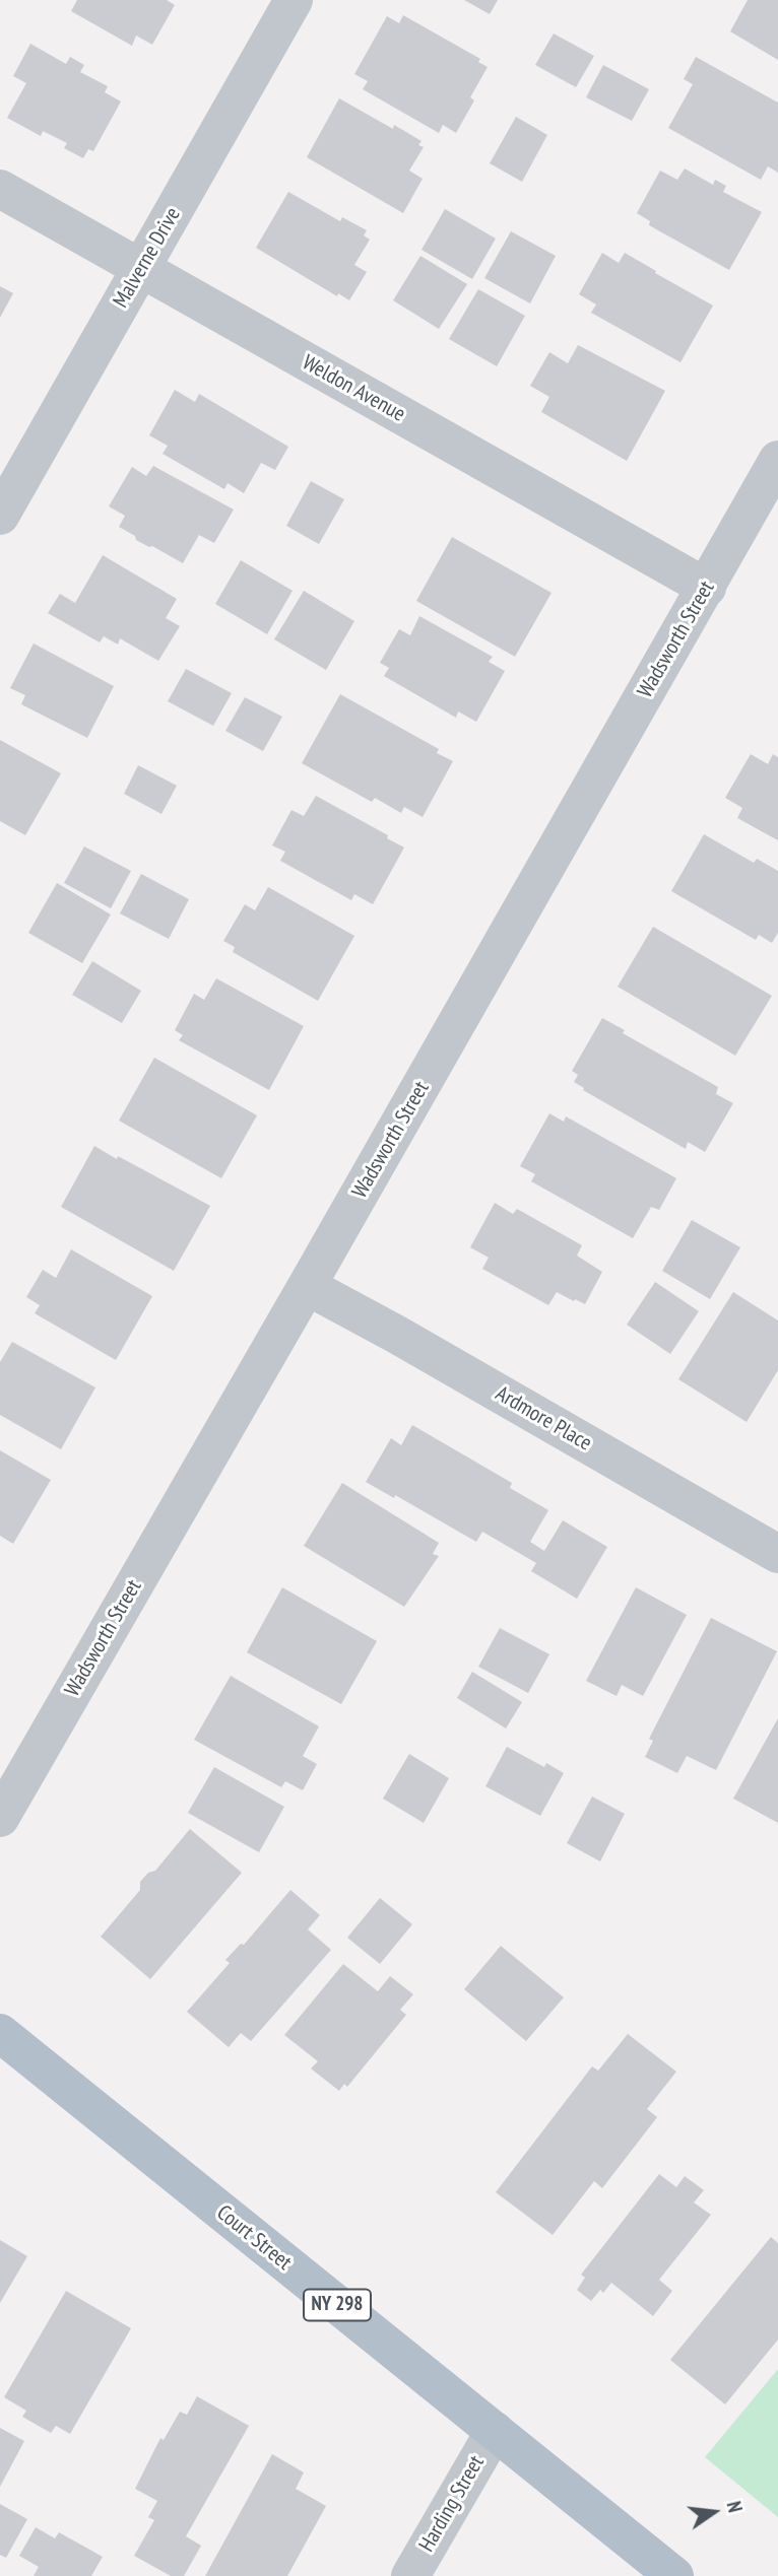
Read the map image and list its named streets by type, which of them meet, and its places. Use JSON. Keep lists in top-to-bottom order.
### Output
{
  "streets": {
    "main road": ["Court Street", "NY 298"],
    "street": [
      "Malverne Drive",
      "Weldon Avenue",
      "Wadsworth Street",
      "Ardmore Place",
      "Harding Street"
    ]
  },
  "crossings": [
    ["Malverne Drive", "Weldon Avenue"],
    ["Weldon Avenue", "Wadsworth Street"],
    ["Wadsworth Street", "Ardmore Place"],
    ["Court Street", "Harding Street"]
  ],
  "north": "right"
}
